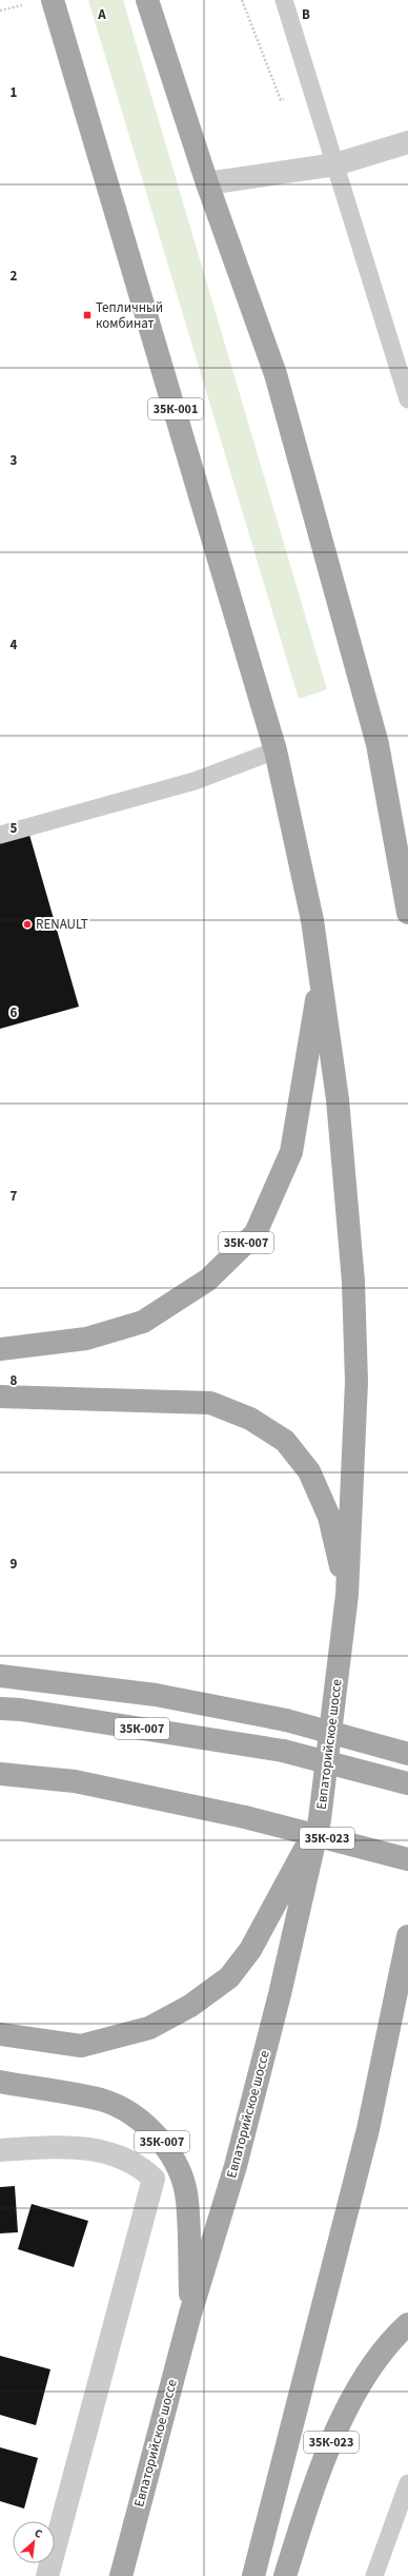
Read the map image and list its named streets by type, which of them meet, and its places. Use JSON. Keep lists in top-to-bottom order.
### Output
{
  "streets": {
    "main road": [
      "35К-001",
      "35К-007",
      "Евпаторийское шоссе",
      "35К-023"
    ]
  },
  "crossings": [
    ["35К-001", "Евпаторийское шоссе"],
    ["35К-007", "Евпаторийское шоссе"]
  ],
  "places": {
    "transit": ["Тепличный комбинат"],
    "other": ["RENAULT"]
  },
  "north": "top right",
  "grid": {
    "columns": ["A", "B"],
    "rows": [
      "1",
      "2",
      "3",
      "4",
      "5",
      "6",
      "7",
      "8",
      "9"
    ]
  }
}
